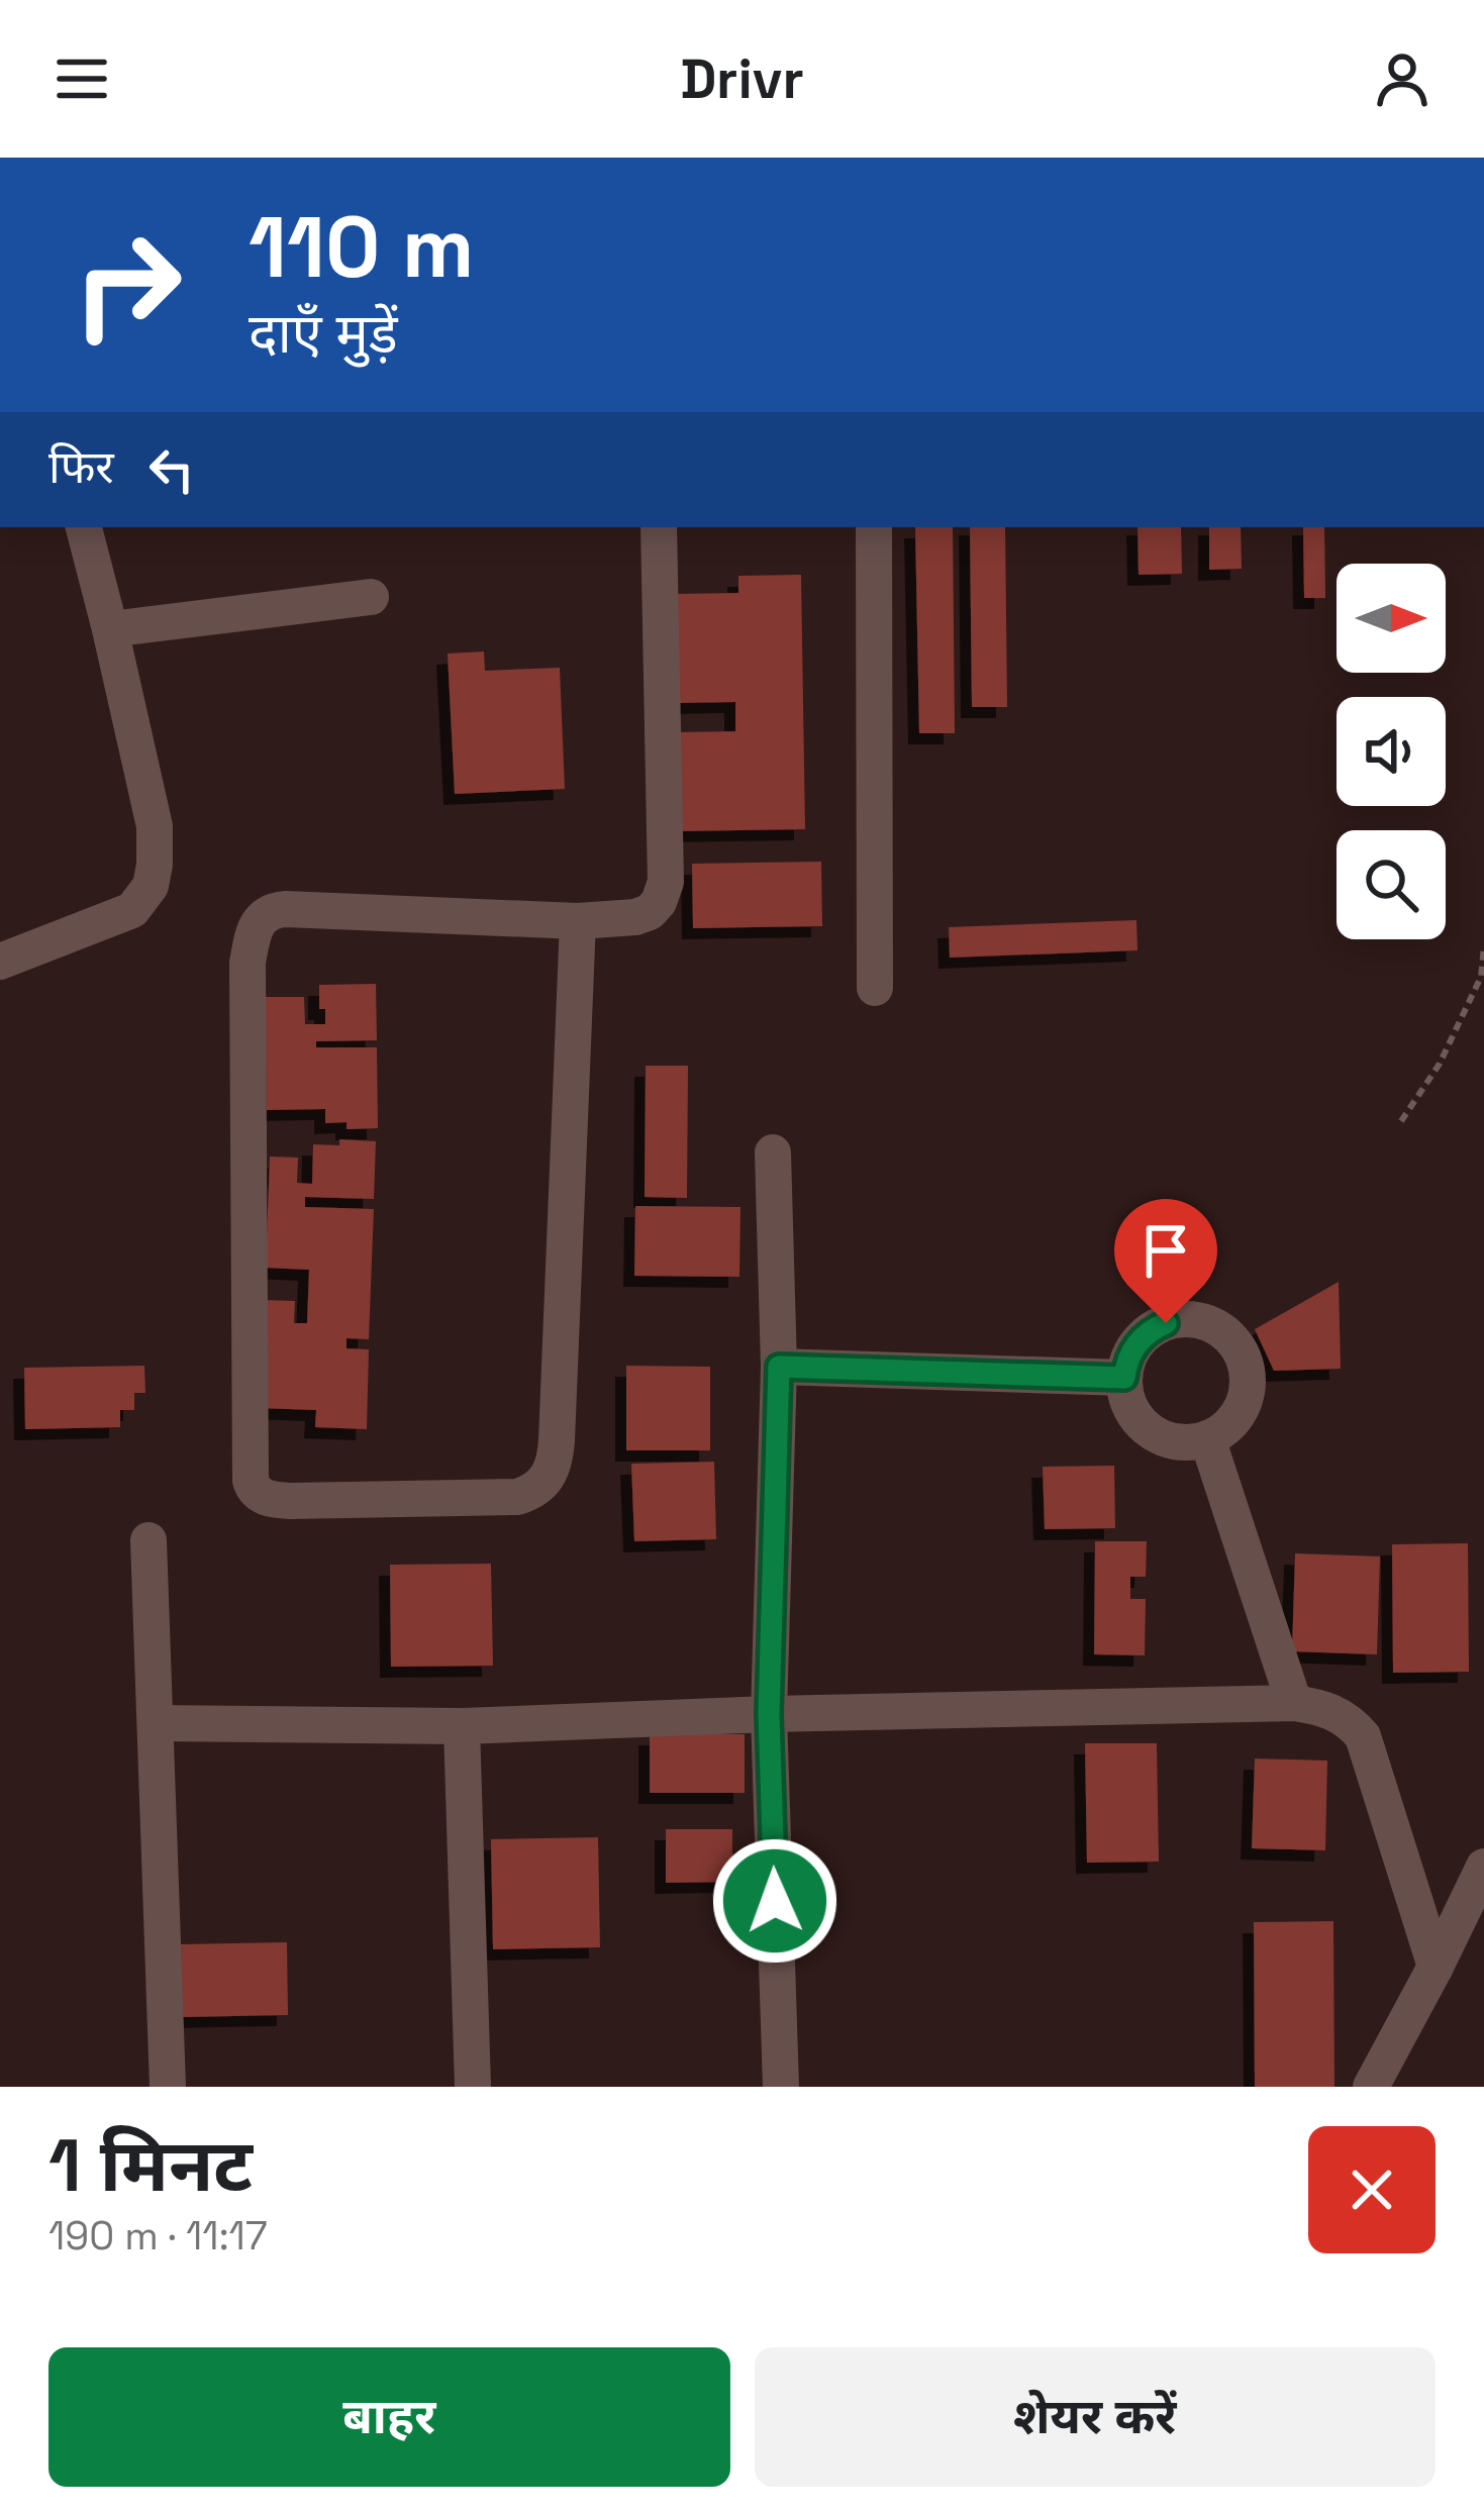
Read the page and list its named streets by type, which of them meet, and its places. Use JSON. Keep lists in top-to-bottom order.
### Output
{
  "north": "right",
  "page": {
    "header": "Drivr",
    "turn": ["110 m", "दाएँ मुड़ें"],
    "then": "फिर",
    "heading": ["1 मिनट", "190 m · 11:17"],
    "buttons": ["बाहर", "शेयर करें"]
  }
}
